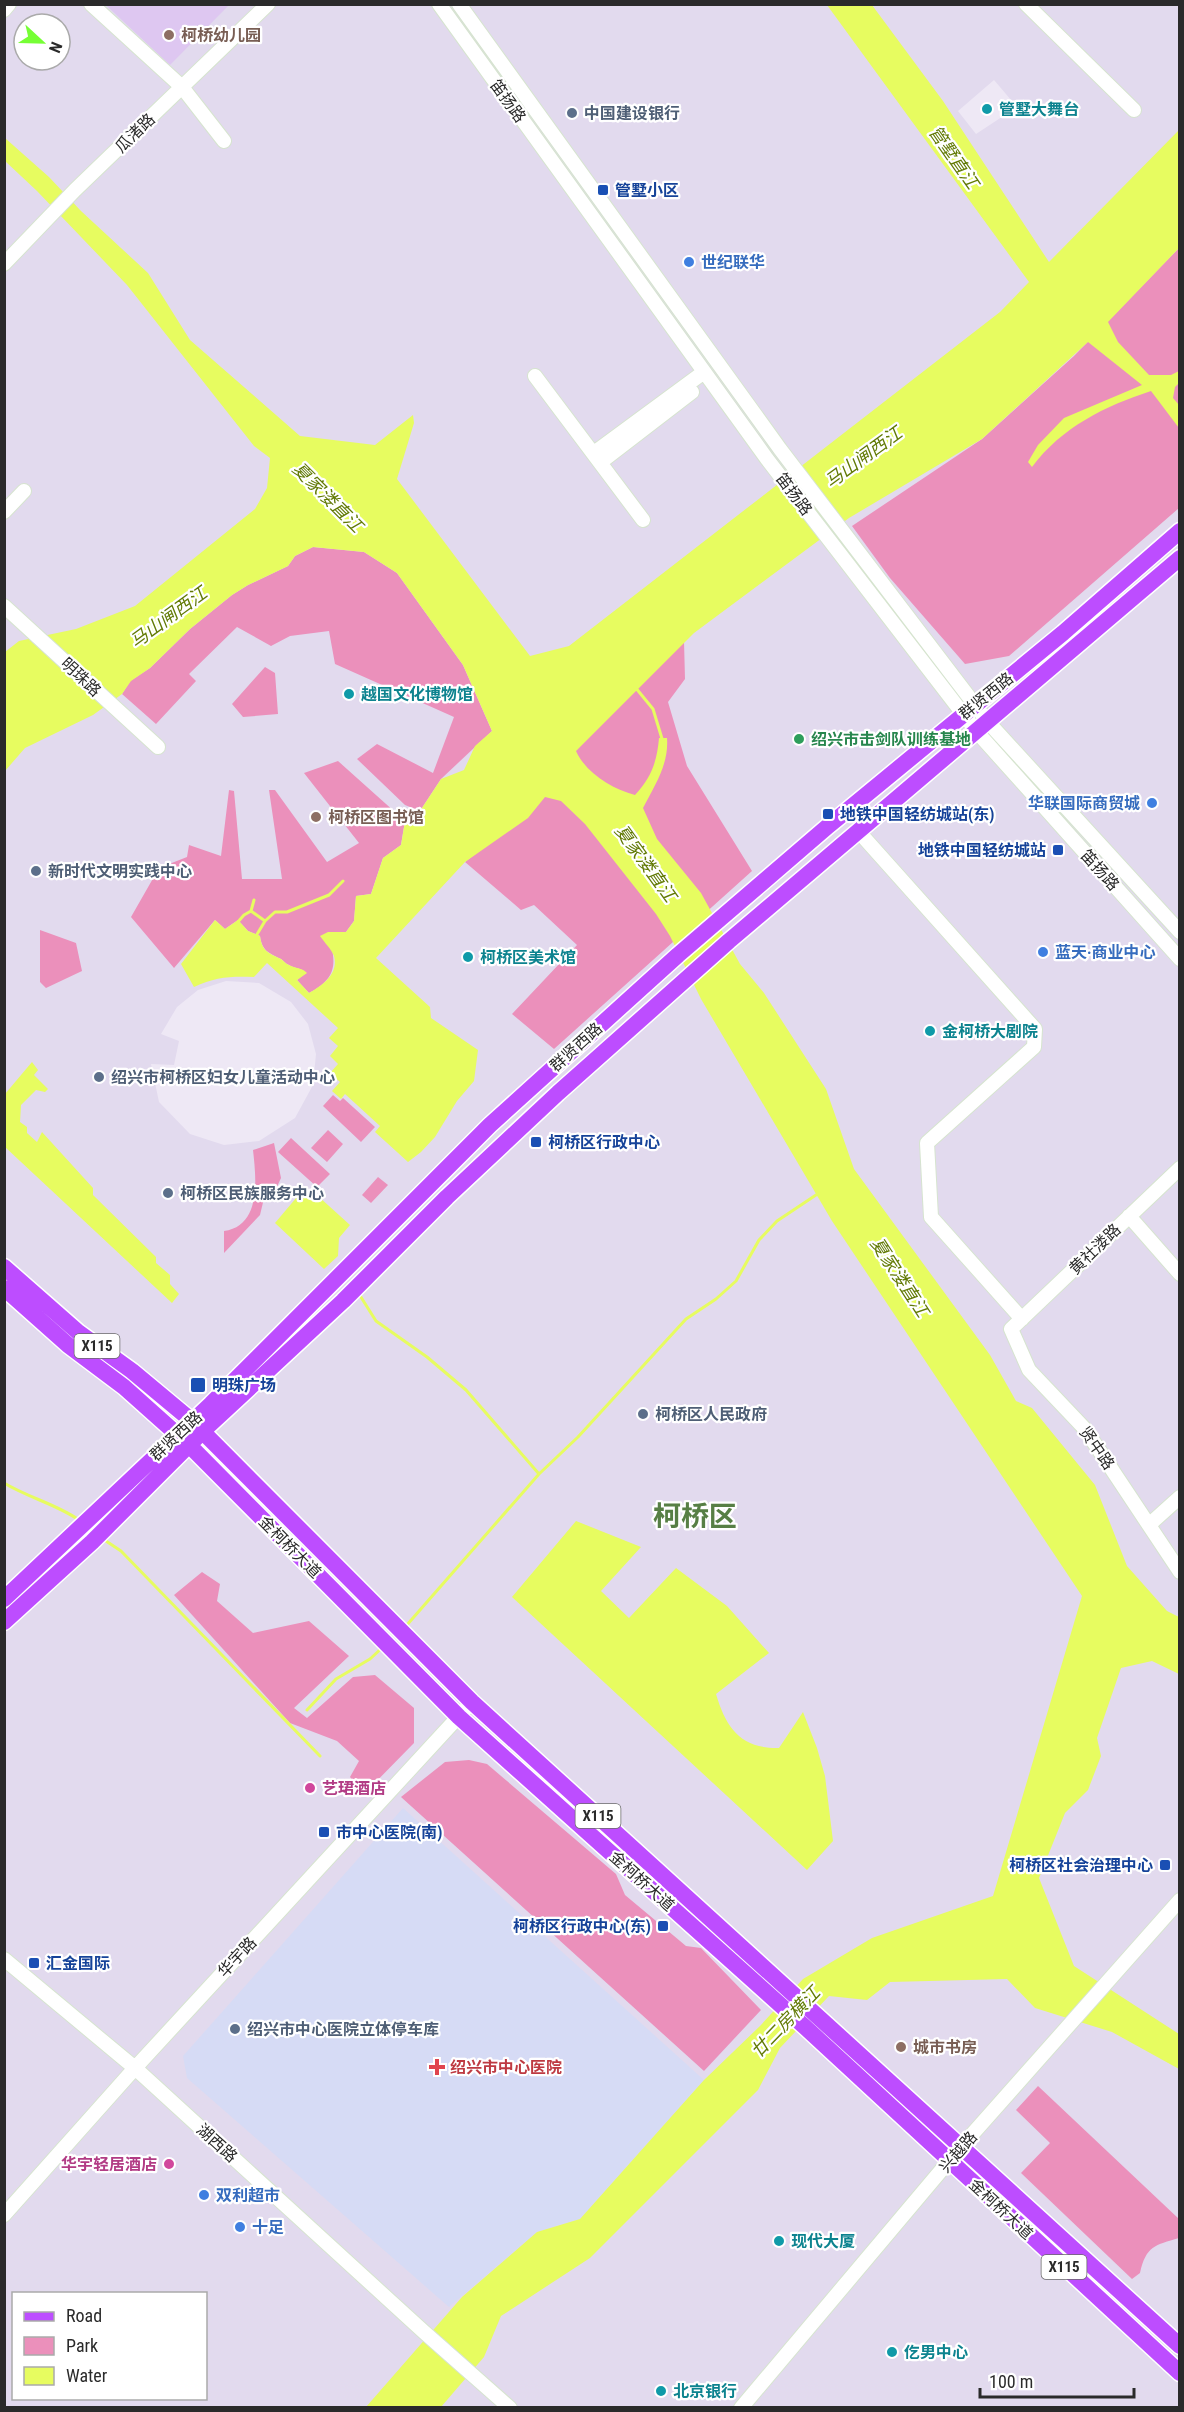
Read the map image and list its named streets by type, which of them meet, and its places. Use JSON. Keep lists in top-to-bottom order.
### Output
{
  "streets": {
    "main road": ["群贤西路", "X115", "金柯桥大道"],
    "street": [
      "笛扬路",
      "瓜渚路",
      "明珠路",
      "黄社溇路",
      "贤中路",
      "华宇路",
      "湖西路",
      "兴越路"
    ]
  },
  "crossings": [
    ["笛扬路", "群贤西路"],
    ["群贤西路", "金柯桥大道"],
    ["黄社溇路", "贤中路"],
    ["金柯桥大道", "华宇路"],
    ["金柯桥大道", "兴越路"],
    ["华宇路", "湖西路"]
  ],
  "districts": ["柯桥区"],
  "water": [
    "管墅直江",
    "马山闸西江",
    "夏家溇直江",
    "廿二房横江"
  ],
  "places": {
    "other": [
      "柯桥幼儿园",
      "管墅大舞台",
      "中国建设银行",
      "世纪联华",
      "越国文化博物馆",
      "绍兴市击剑队训练基地",
      "华联国际商贸城",
      "柯桥区图书馆",
      "新时代文明实践中心",
      "蓝天·商业中心",
      "柯桥区美术馆",
      "金柯桥大剧院",
      "绍兴市柯桥区妇女儿童活动中心",
      "柯桥区民族服务中心",
      "柯桥区人民政府",
      "艺珺酒店",
      "绍兴市中心医院立体停车库",
      "城市书房",
      "华宇轻居酒店",
      "双利超市",
      "十足",
      "现代大厦",
      "仡男中心",
      "北京银行"
    ],
    "transit": [
      "管墅小区",
      "地铁中国轻纺城站(东)",
      "地铁中国轻纺城站",
      "柯桥区行政中心",
      "明珠广场",
      "市中心医院(南)",
      "柯桥区社会治理中心",
      "柯桥区行政中心(东)",
      "汇金国际"
    ],
    "health": ["绍兴市中心医院"]
  },
  "legend": ["Road", "Park", "Water"],
  "scale_bar": "100 m",
  "north": "right"
}
